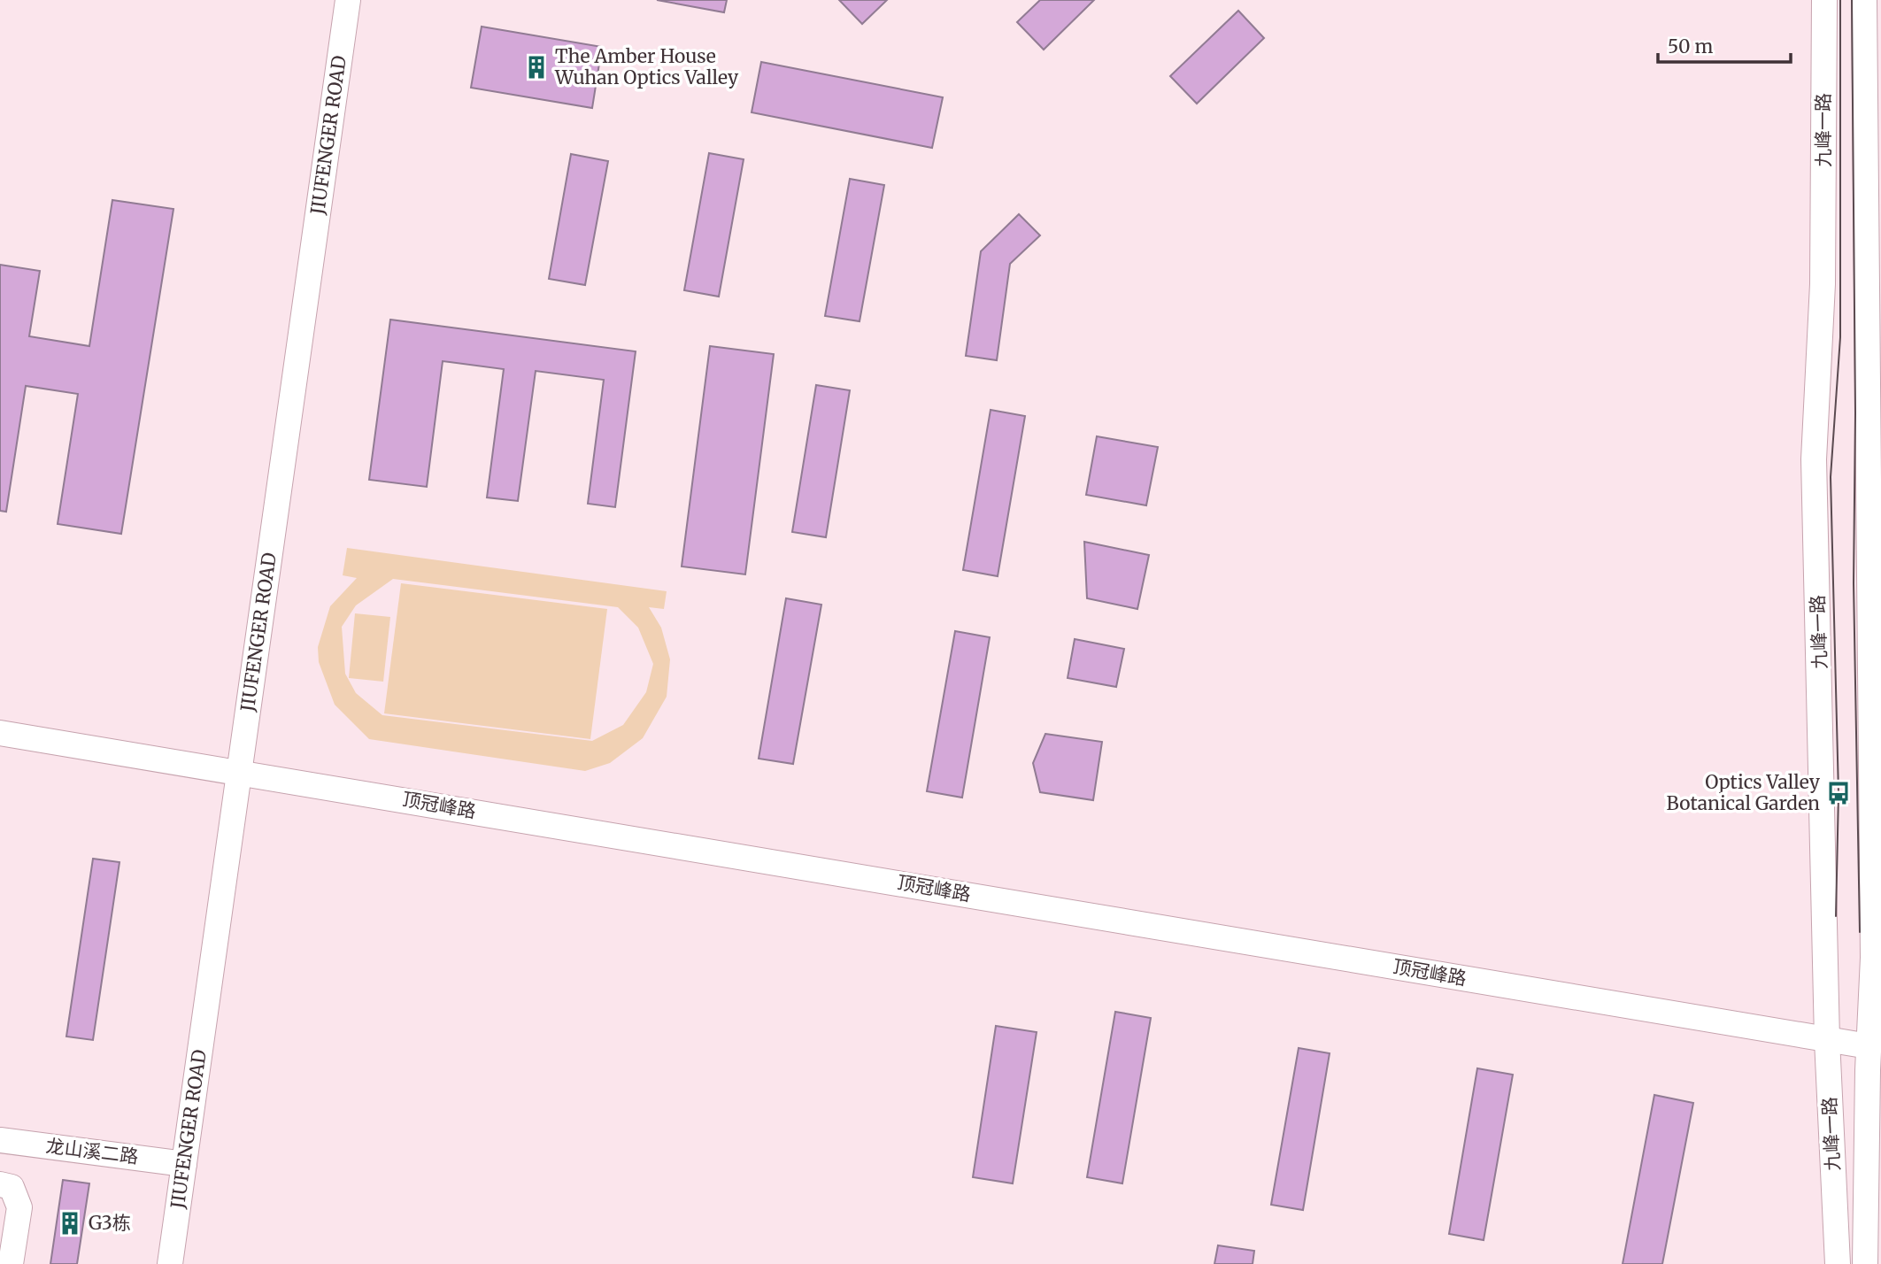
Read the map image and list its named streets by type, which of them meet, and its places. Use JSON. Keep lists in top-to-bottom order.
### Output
{
  "streets": {
    "street": [
      "九峰一路",
      "JIUFENGER ROAD",
      "顶冠峰路",
      "龙山溪二路"
    ]
  },
  "crossings": [
    ["九峰一路", "顶冠峰路"],
    ["JIUFENGER ROAD", "顶冠峰路"],
    ["JIUFENGER ROAD", "龙山溪二路"]
  ],
  "places": {
    "building": ["The Amber House Wuhan Optics Valley", "G3栋"],
    "bus stop": ["Optics Valley Botanical Garden"]
  },
  "scale_bar": "50 m"
}
